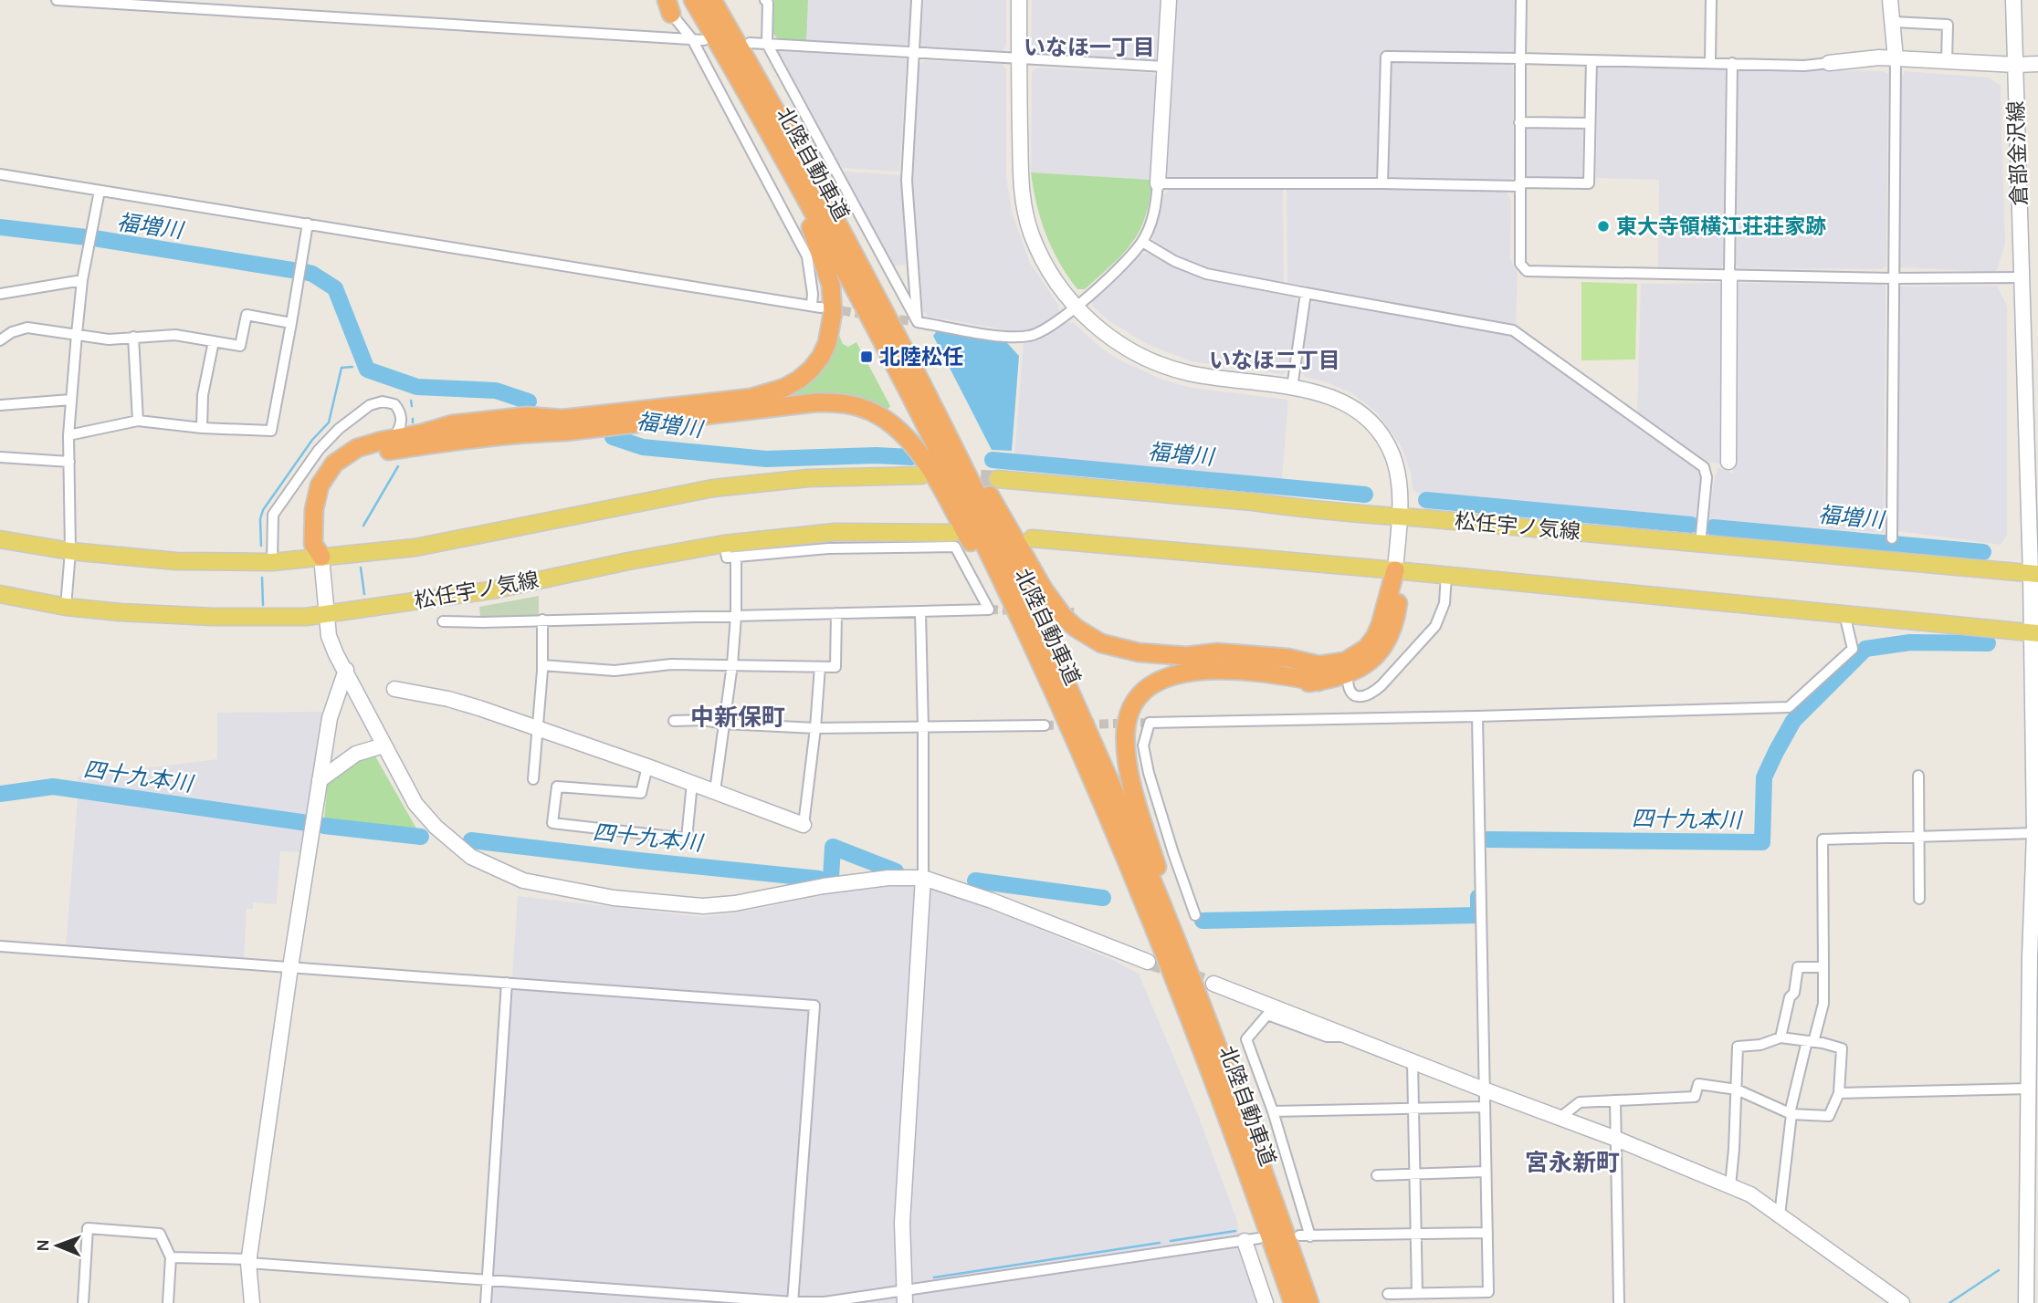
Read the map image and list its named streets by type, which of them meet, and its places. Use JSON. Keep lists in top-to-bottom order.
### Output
{
  "streets": {
    "highway": ["北陸自動車道"],
    "main road": ["松任宇ノ気線"],
    "street": ["倉部金沢線"]
  },
  "crossings": [
    ["倉部金沢線", "松任宇ノ気線"]
  ],
  "districts": [
    "いなほ一丁目",
    "いなほ二丁目",
    "中新保町",
    "宮永新町"
  ],
  "water": ["福増川", "四十九本川"],
  "places": {
    "other": ["東大寺領横江荘荘家跡"],
    "transit": ["北陸松任"]
  },
  "north": "left"
}
